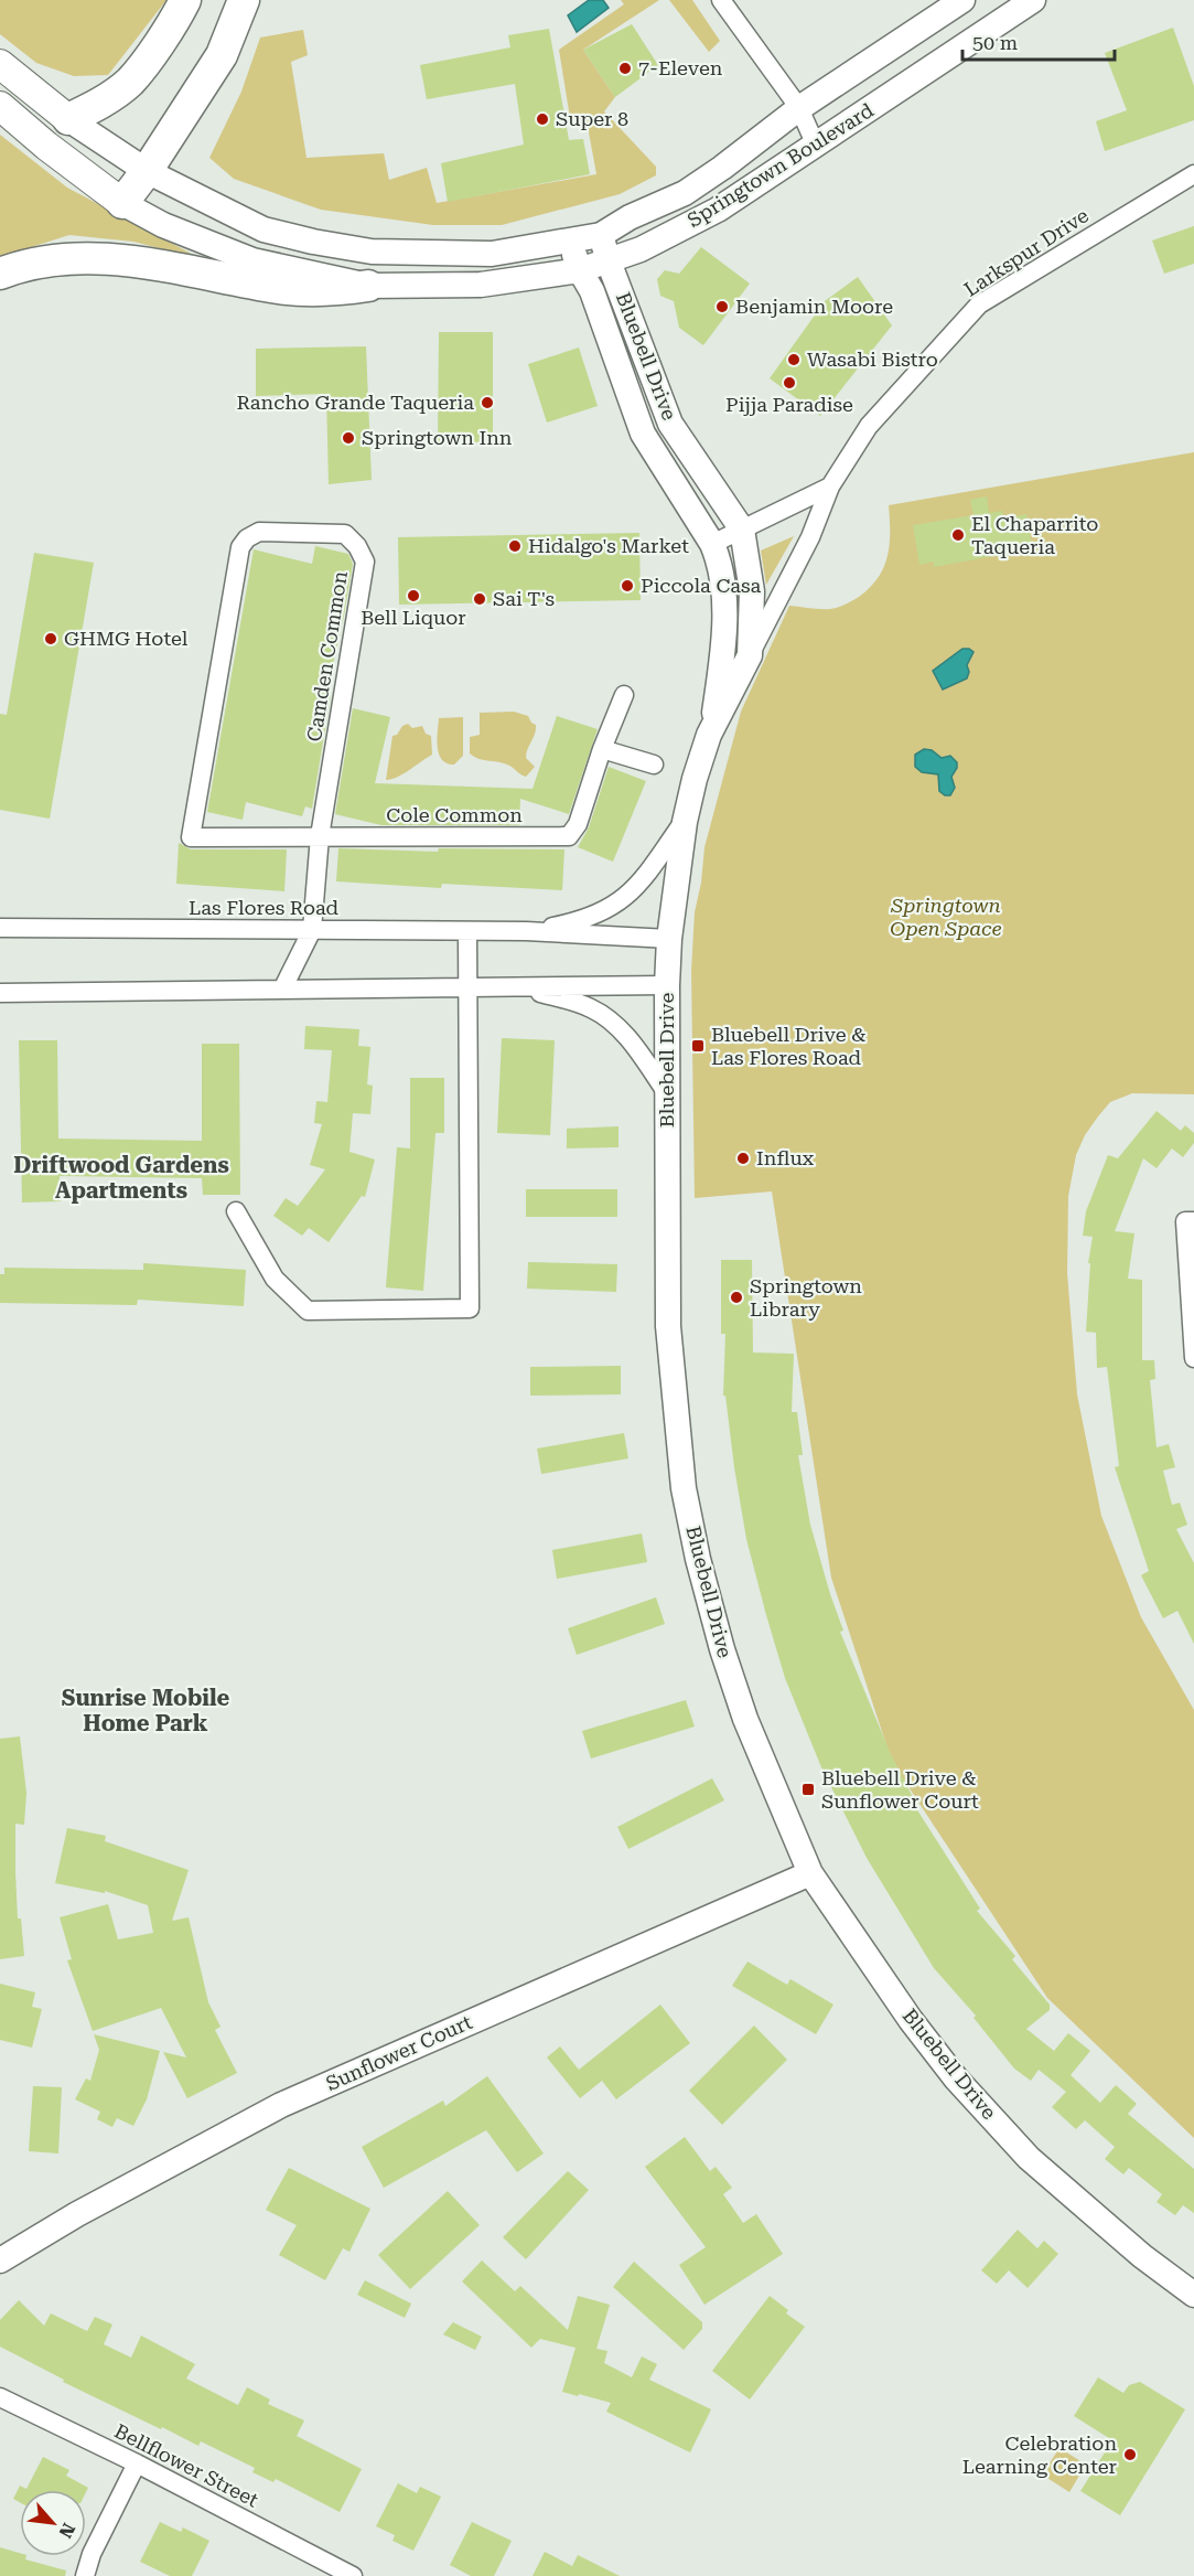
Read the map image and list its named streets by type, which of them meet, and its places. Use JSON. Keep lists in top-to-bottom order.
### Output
{
  "streets": {
    "main road": ["Springtown Boulevard"],
    "street": [
      "Larkspur Drive",
      "Bluebell Drive",
      "Camden Common",
      "Cole Common",
      "Las Flores Road",
      "Sunflower Court",
      "Bellflower Street"
    ]
  },
  "crossings": [
    ["Springtown Boulevard", "Bluebell Drive"],
    ["Larkspur Drive", "Bluebell Drive"],
    ["Bluebell Drive", "Las Flores Road"],
    ["Bluebell Drive", "Sunflower Court"],
    ["Camden Common", "Cole Common"],
    ["Camden Common", "Las Flores Road"]
  ],
  "districts": ["Driftwood Gardens Apartments", "Sunrise Mobile Home Park"],
  "parks": ["Springtown Open Space"],
  "places": {
    "other": [
      "7-Eleven",
      "Super 8",
      "Benjamin Moore",
      "Wasabi Bistro",
      "Pijja Paradise",
      "Rancho Grande Taqueria",
      "Springtown Inn",
      "El Chaparrito Taqueria",
      "Hidalgo's Market",
      "Piccola Casa",
      "Bell Liquor",
      "Sai T's",
      "GHMG Hotel",
      "Influx",
      "Springtown Library",
      "Celebration Learning Center"
    ],
    "transit": ["Bluebell Drive & Las Flores Road", "Bluebell Drive & Sunflower Court"]
  },
  "scale_bar": "50 m",
  "north": "bottom right"
}
